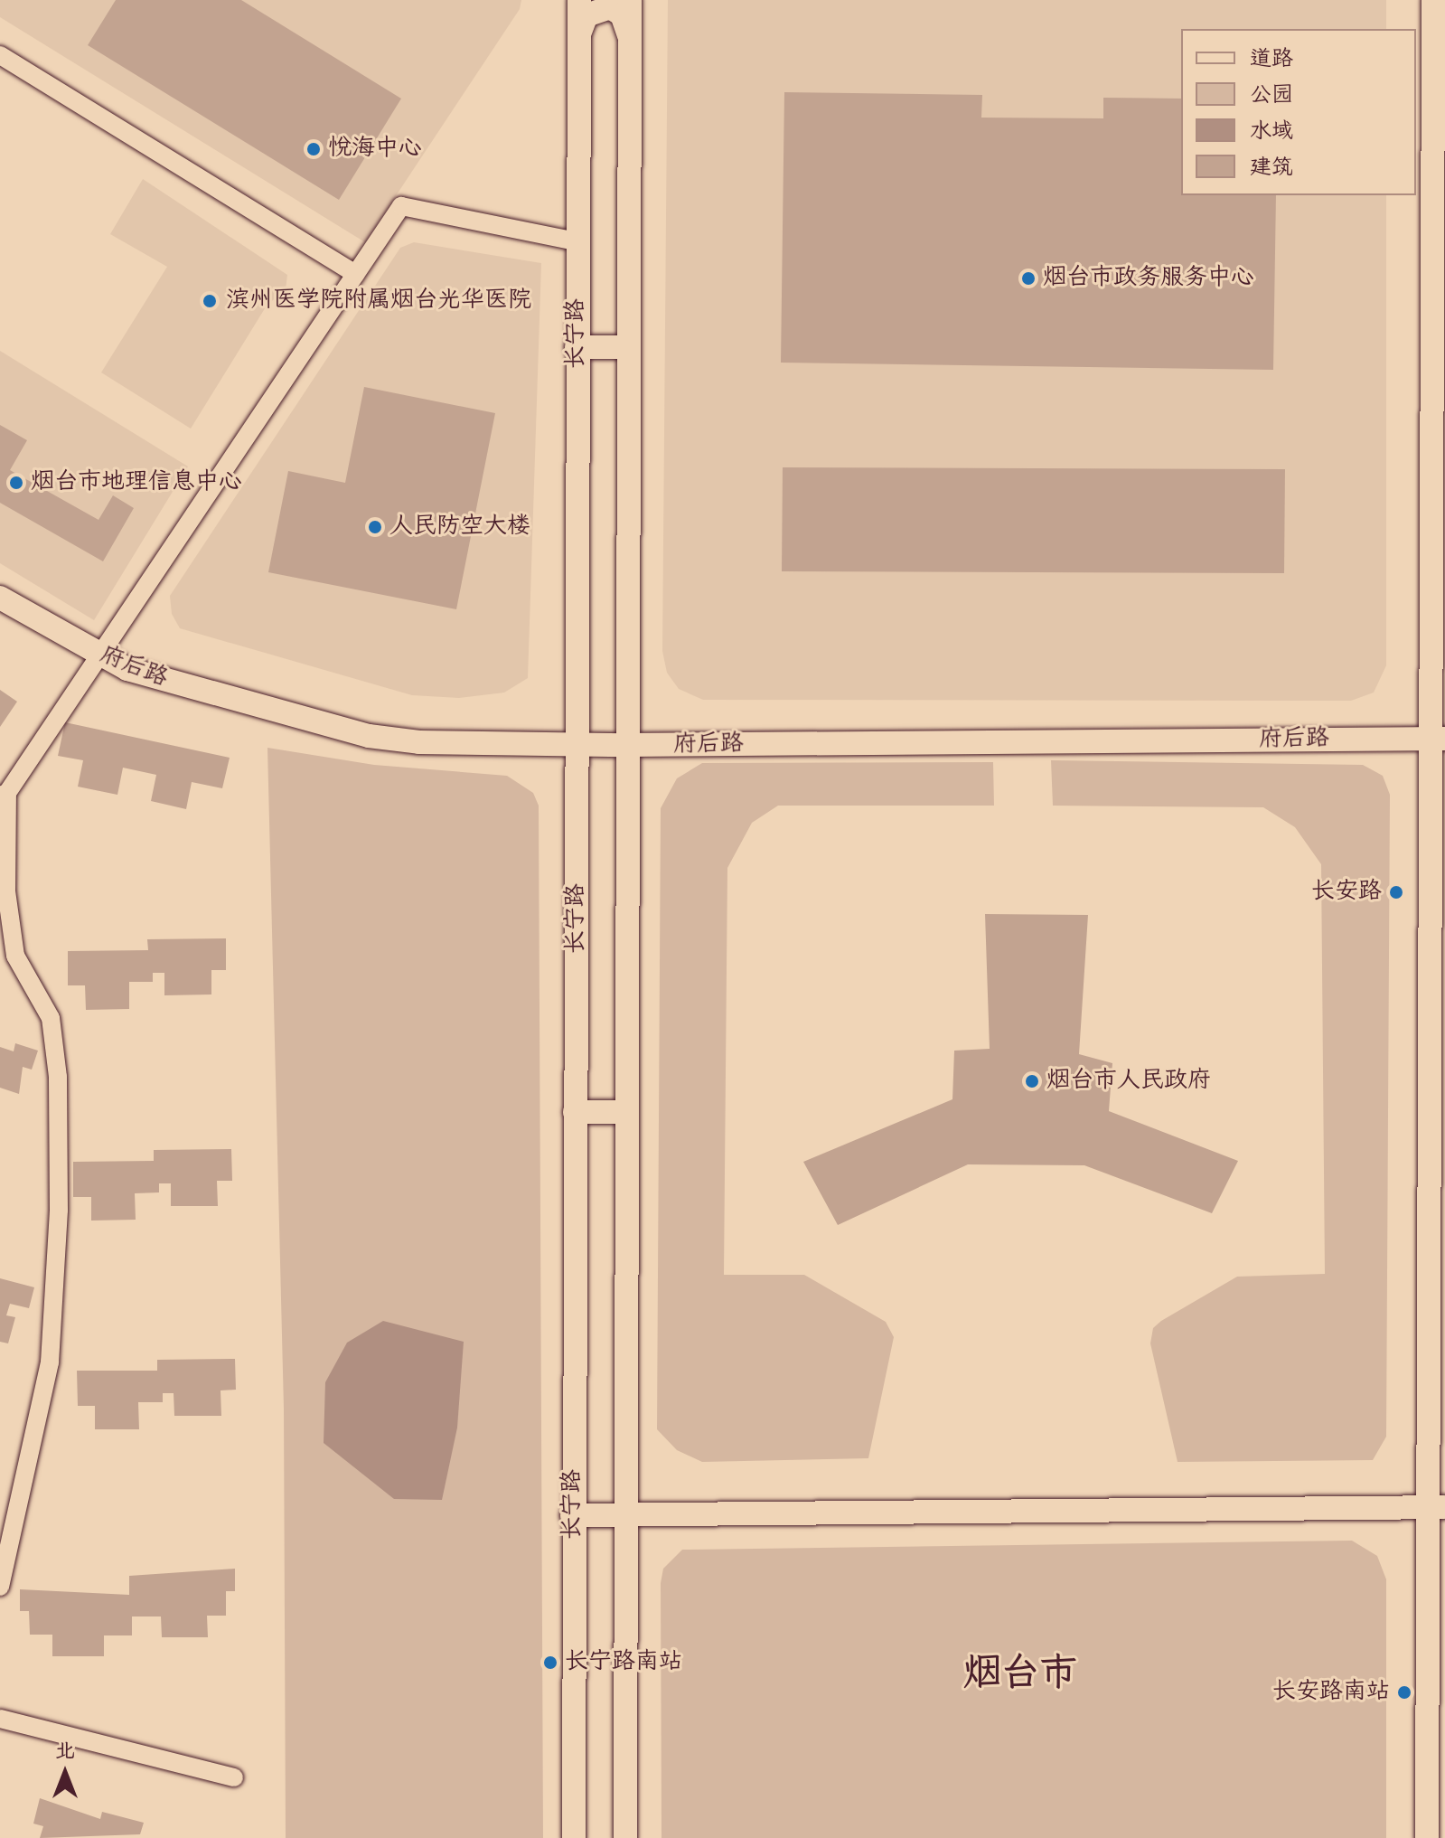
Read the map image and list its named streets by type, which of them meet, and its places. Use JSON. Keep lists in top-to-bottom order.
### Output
{
  "streets": {
    "street": ["长宁路", "府后路"]
  },
  "crossings": [
    ["长宁路", "府后路"]
  ],
  "districts": ["烟台市"],
  "places": [
    "悦海中心",
    "烟台市政务服务中心",
    "滨州医学院附属烟台光华医院",
    "烟台市地理信息中心",
    "人民防空大楼",
    "长安路",
    "烟台市人民政府",
    "长宁路南站",
    "长安路南站"
  ],
  "legend": [
    "道路",
    "公园",
    "水域",
    "建筑"
  ],
  "north": "top"
}
